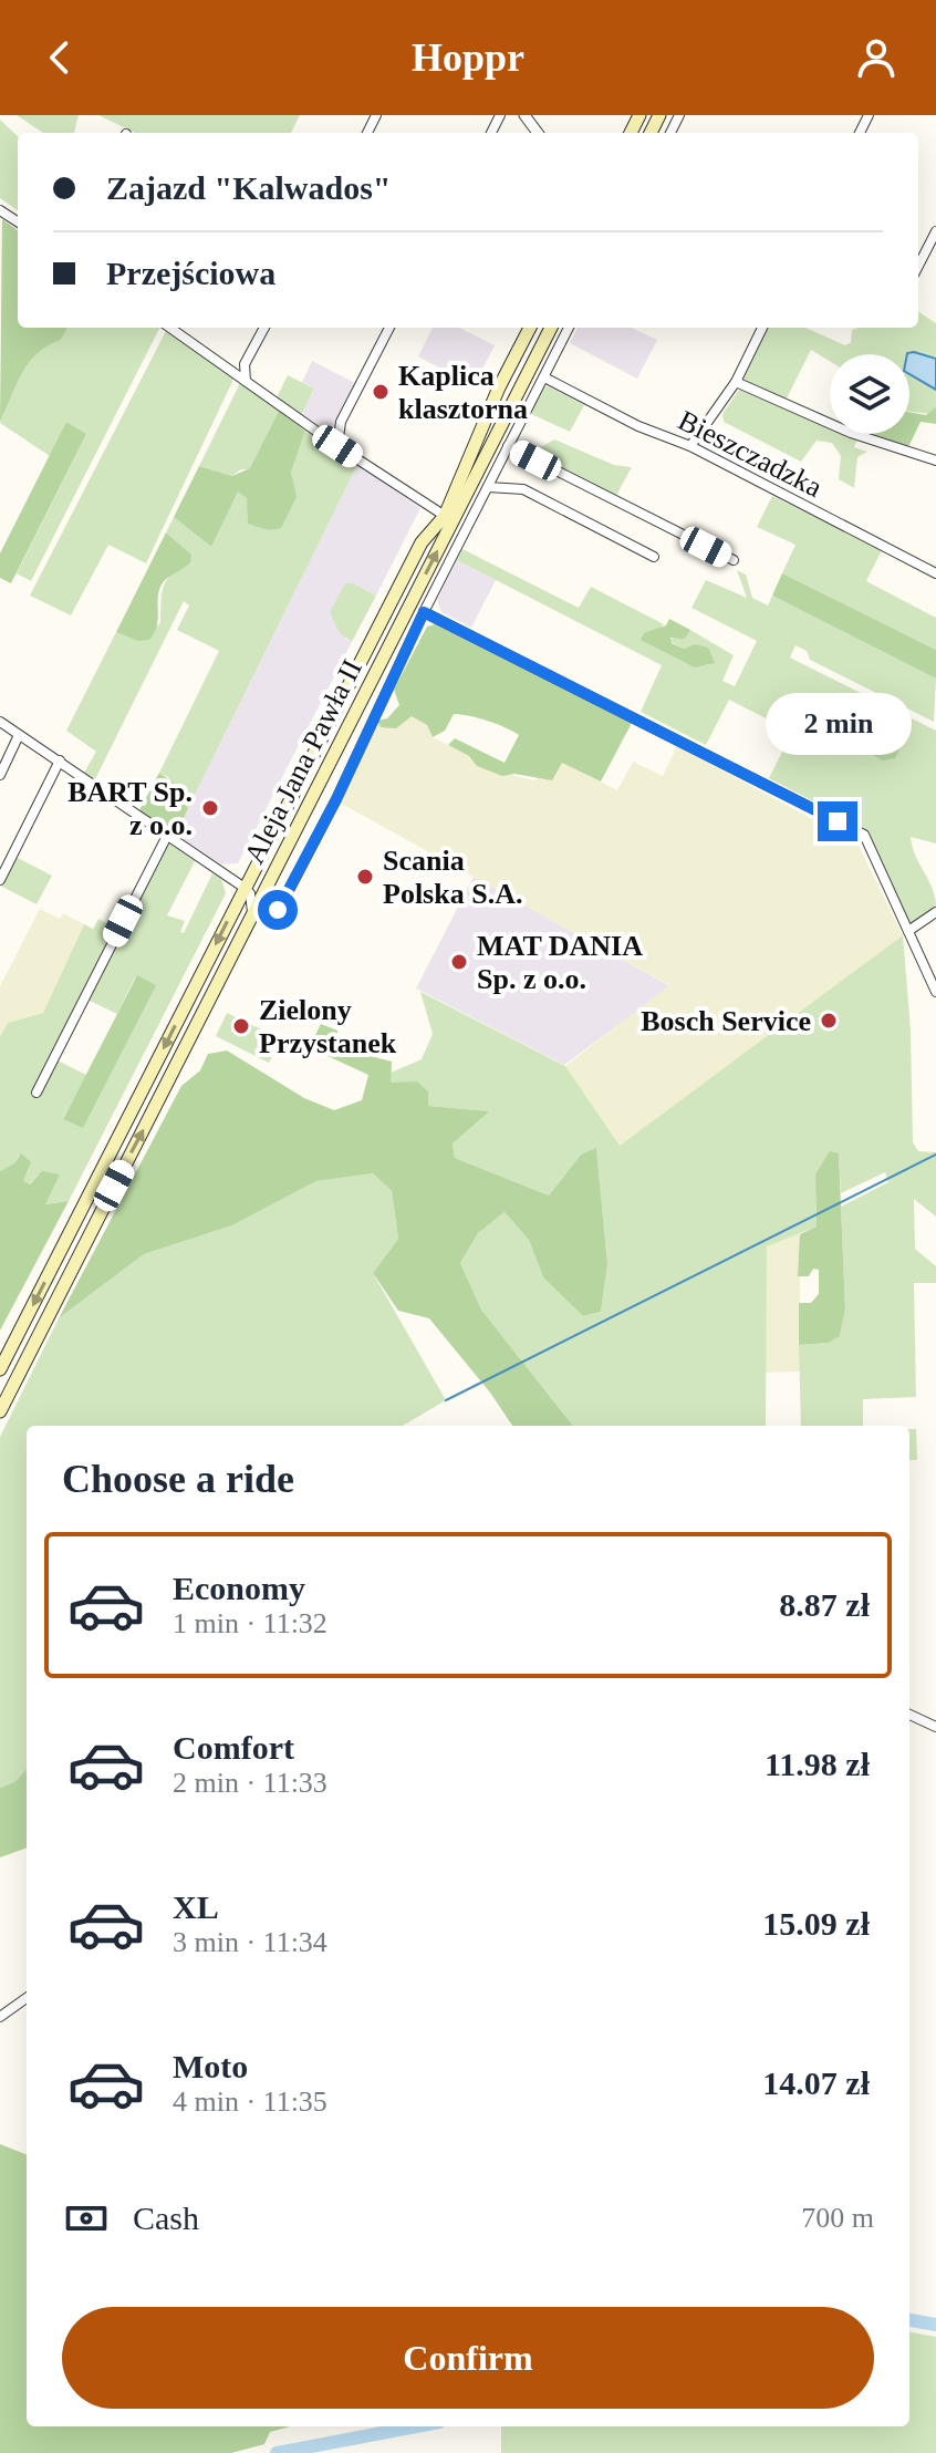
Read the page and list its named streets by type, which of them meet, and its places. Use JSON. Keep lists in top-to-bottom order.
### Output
{
  "streets": {
    "main road": ["Aleja Jana Pawła II"],
    "street": ["Bieszczadzka"]
  },
  "places": [
    "Kaplica klasztorna",
    "BART Sp. z o.o.",
    "Scania Polska S.A.",
    "MAT DANIA Sp. z o.o.",
    "Bosch Service",
    "Zielony Przystanek"
  ],
  "page": {
    "header": "Hoppr",
    "banner": ["Zajazd \"Kalwados\"", "Przejściowa"],
    "bubble": "2 min",
    "heading": "Choose a ride",
    "list": [
      {
        "name": "Economy",
        "note": "1 min · 11:32",
        "value": "8.87 zł"
      },
      {
        "name": "Comfort",
        "note": "2 min · 11:33",
        "value": "11.98 zł"
      },
      {
        "name": "XL",
        "note": "3 min · 11:34",
        "value": "15.09 zł"
      },
      {
        "name": "Moto",
        "note": "4 min · 11:35",
        "value": "14.07 zł"
      }
    ],
    "pay": ["Cash", "700 m"],
    "buttons": "Confirm"
  }
}
